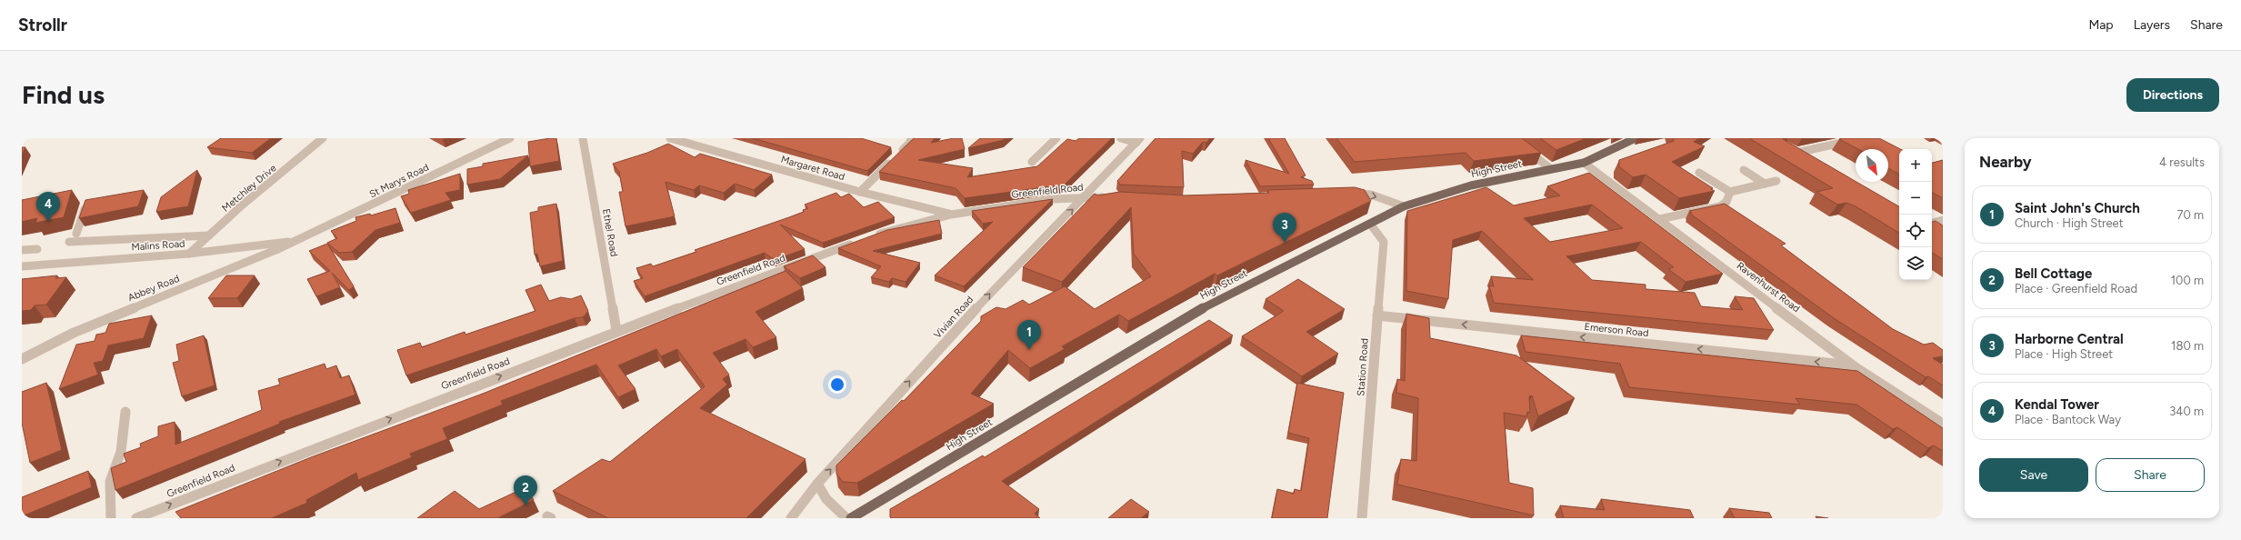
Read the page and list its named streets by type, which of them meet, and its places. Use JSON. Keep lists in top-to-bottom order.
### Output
{
  "streets": {
    "main road": ["High Street"],
    "street": [
      "Margaret Road",
      "St Marys Road",
      "Metchley Drive",
      "Greenfield Road",
      "Ethel Road",
      "Malins Road",
      "Ravenhurst Road",
      "Abbey Road",
      "Vivian Road",
      "Emerson Road",
      "Station Road"
    ]
  },
  "crossings": [
    ["Margaret Road", "Greenfield Road"],
    ["High Street", "Ravenhurst Road"],
    ["High Street", "Station Road"],
    ["St Marys Road", "Malins Road"],
    ["St Marys Road", "Abbey Road"],
    ["Metchley Drive", "Malins Road"],
    ["Greenfield Road", "Ethel Road"],
    ["Greenfield Road", "Vivian Road"],
    ["Malins Road", "Abbey Road"],
    ["Ravenhurst Road", "Emerson Road"],
    ["Emerson Road", "Station Road"]
  ],
  "one_way": ["Greenfield Road", "Vivian Road", "Emerson Road"],
  "north": "bottom right",
  "page": {
    "header": "Strollr",
    "nav": ["Map", "Layers", "Share"],
    "buttons": [
      "Directions",
      ["Save", "Share"]
    ],
    "title": "Find us",
    "heading": ["Nearby", "4 results"],
    "map_buttons": ["+", "−"],
    "list": [
      {
        "mark": "1",
        "name": "Saint John's Church",
        "note": "Church · High Street",
        "value": "70 m"
      },
      {
        "mark": "2",
        "name": "Bell Cottage",
        "note": "Place · Greenfield Road",
        "value": "100 m"
      },
      {
        "mark": "3",
        "name": "Harborne Central",
        "note": "Place · High Street",
        "value": "180 m"
      },
      {
        "mark": "4",
        "name": "Kendal Tower",
        "note": "Place · Bantock Way",
        "value": "340 m"
      }
    ],
    "pins": [
      "4",
      "3",
      "1",
      "2"
    ]
  }
}
